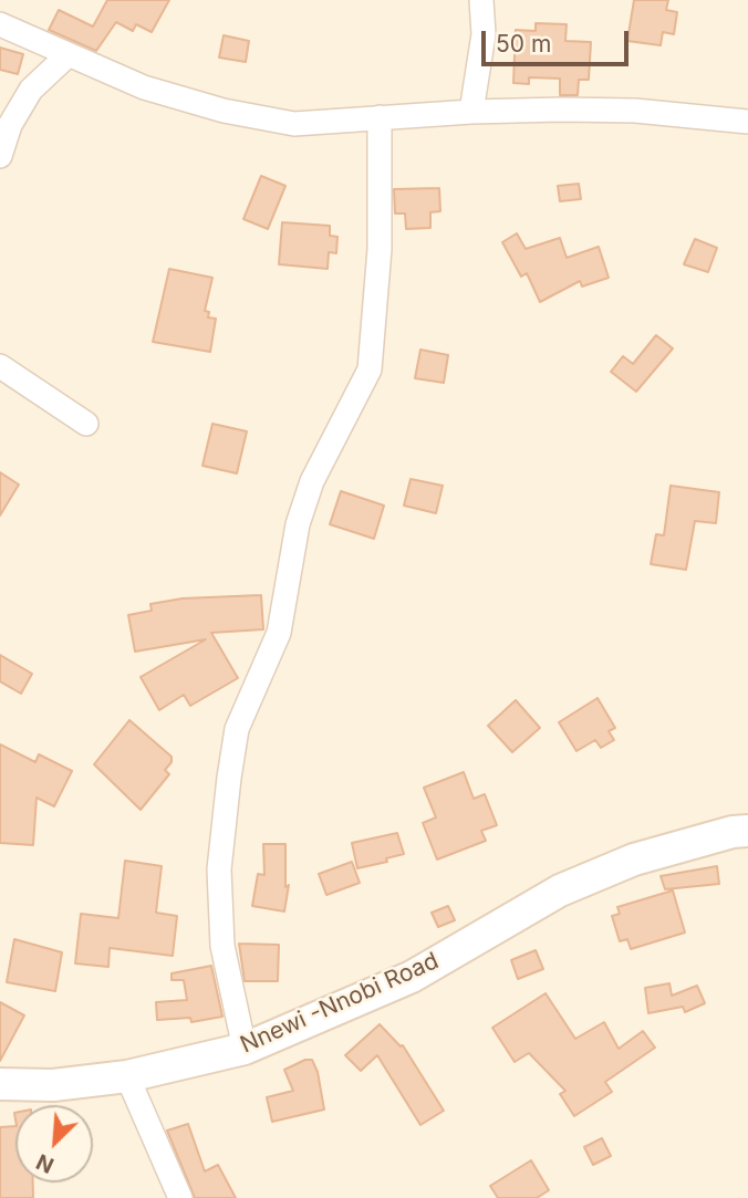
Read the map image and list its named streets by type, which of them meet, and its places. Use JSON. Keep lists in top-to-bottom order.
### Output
{
  "streets": {
    "main road": ["Nnewi -Nnobi Road"]
  },
  "scale_bar": "50 m",
  "north": "bottom left"
}
